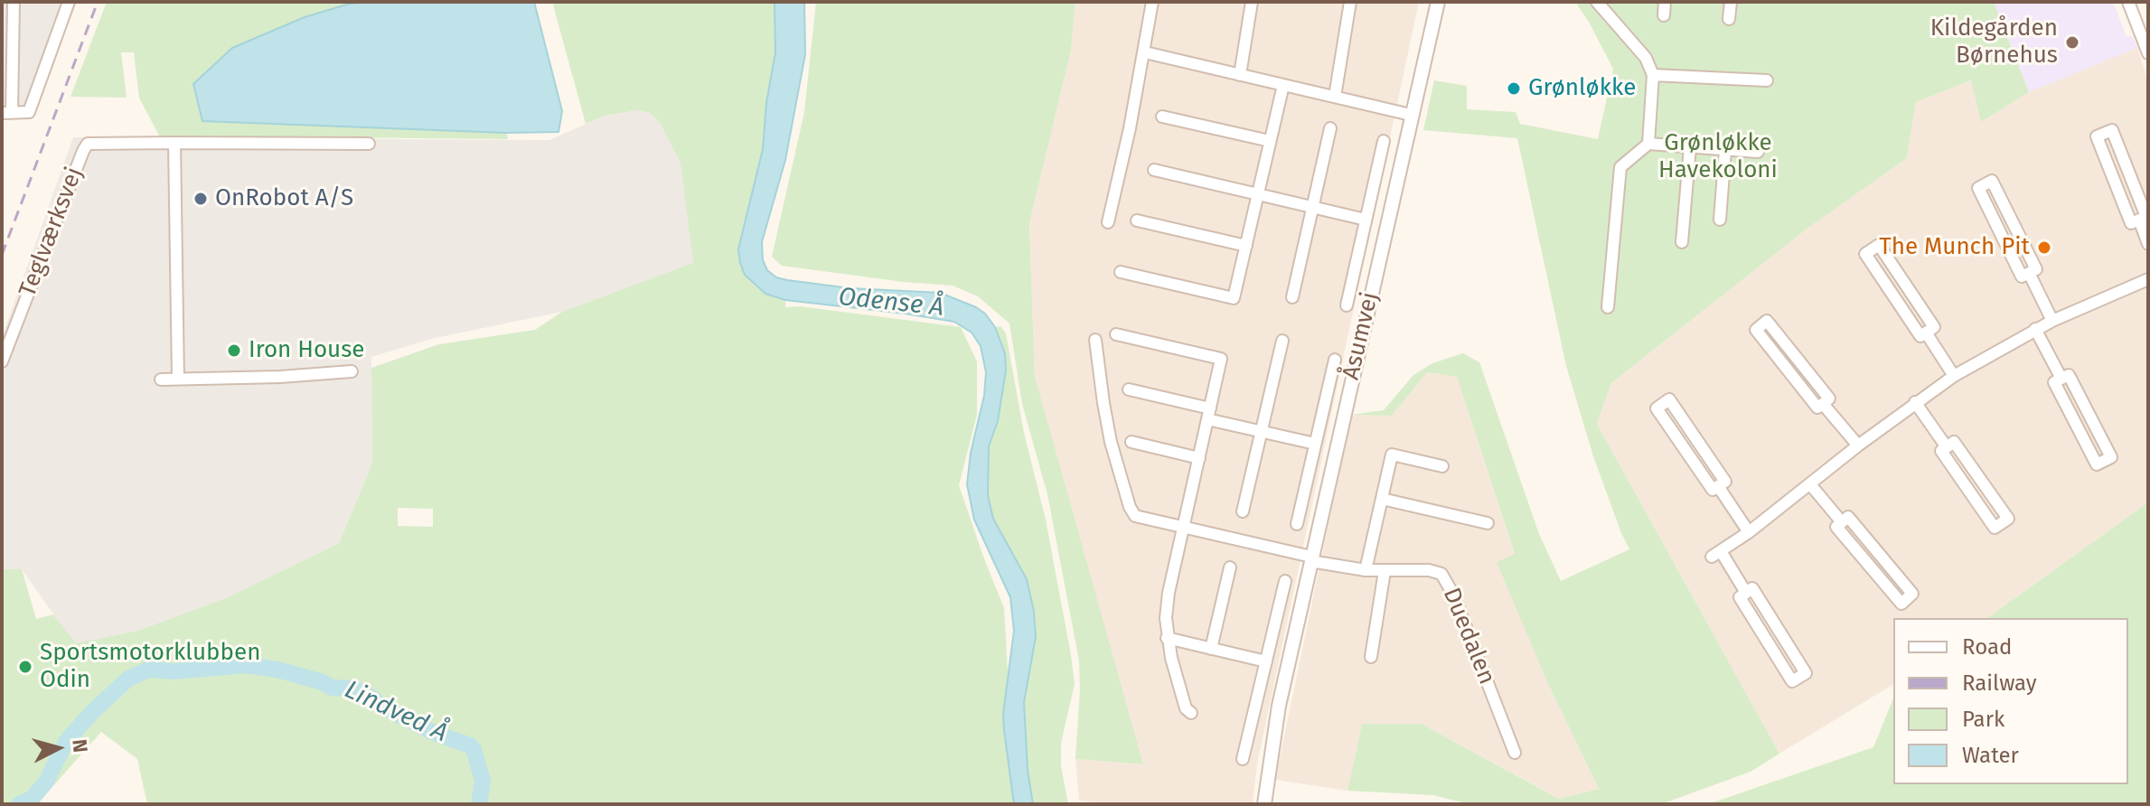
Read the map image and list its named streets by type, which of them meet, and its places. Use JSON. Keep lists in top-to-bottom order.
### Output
{
  "streets": {
    "street": ["Teglværksvej", "Åsumvej", "Duedalen"]
  },
  "crossings": [
    ["Åsumvej", "Duedalen"]
  ],
  "water": ["Odense Å", "Lindved Å"],
  "parks": ["Grønløkke Havekoloni"],
  "places": [
    "Kildegården Børnehus",
    "Grønløkke",
    "OnRobot A/S",
    "The Munch Pit",
    "Iron House",
    "Sportsmotorklubben Odin"
  ],
  "legend": [
    "Road",
    "Railway",
    "Park",
    "Water"
  ],
  "north": "right"
}
